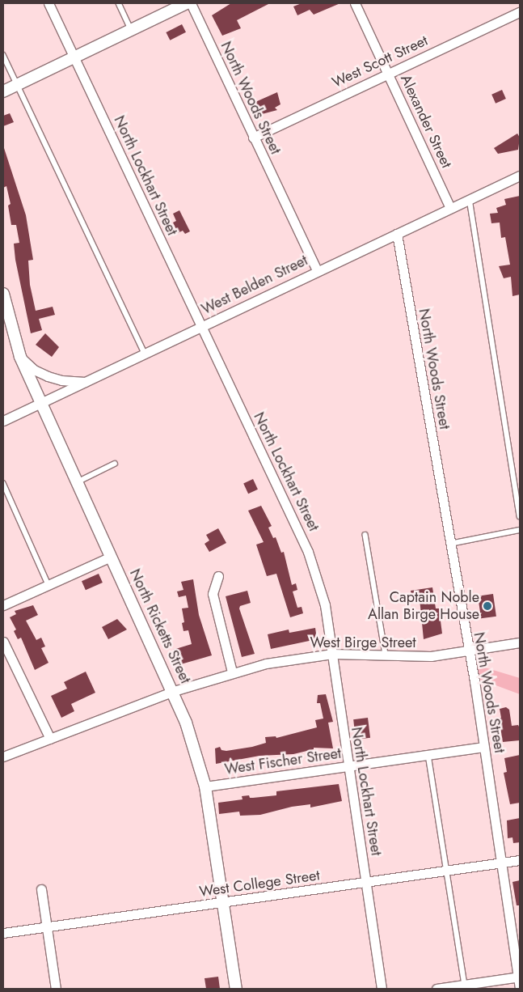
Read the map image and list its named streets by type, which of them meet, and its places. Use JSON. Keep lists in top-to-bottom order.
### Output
{
  "streets": {
    "street": [
      "West Scott Street",
      "North Woods Street",
      "Alexander Street",
      "North Lockhart Street",
      "West Belden Street",
      "North Ricketts Street",
      "West Birge Street",
      "West Fischer Street",
      "West College Street"
    ]
  },
  "crossings": [
    ["West Scott Street", "North Woods Street"],
    ["West Scott Street", "Alexander Street"],
    ["North Woods Street", "West Belden Street"],
    ["North Woods Street", "West Birge Street"],
    ["North Woods Street", "West Fischer Street"],
    ["North Woods Street", "West College Street"],
    ["Alexander Street", "West Belden Street"],
    ["North Lockhart Street", "West Belden Street"],
    ["North Lockhart Street", "West Birge Street"],
    ["North Lockhart Street", "West Fischer Street"],
    ["North Lockhart Street", "West College Street"],
    ["West Belden Street", "North Ricketts Street"],
    ["North Ricketts Street", "West Birge Street"],
    ["North Ricketts Street", "West Fischer Street"],
    ["North Ricketts Street", "West College Street"]
  ],
  "places": ["Captain Noble Allan Birge House"]
}
